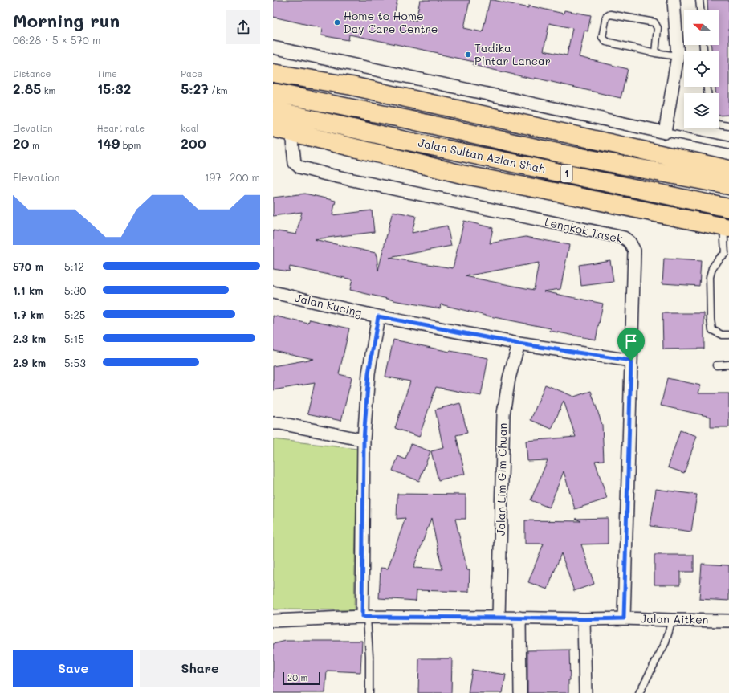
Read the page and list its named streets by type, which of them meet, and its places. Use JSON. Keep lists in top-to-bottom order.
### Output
{
  "streets": {
    "main road": ["Jalan Sultan Azlan Shah", "1"],
    "street": [
      "Lengkok Tasek",
      "Jalan Kucing",
      "Jalan Lim Gim Chuan",
      "Jalan Aitken"
    ]
  },
  "crossings": [
    ["Lengkok Tasek", "Jalan Kucing"],
    ["Lengkok Tasek", "Jalan Aitken"],
    ["Jalan Kucing", "Jalan Lim Gim Chuan"],
    ["Jalan Lim Gim Chuan", "Jalan Aitken"]
  ],
  "places": ["Home to Home Day Care Centre", "Tadika Pintar Lancar"],
  "scale_bar": "20 m",
  "north": "left",
  "page": {
    "heading": ["Morning run", "06:28 · 5 × 570 m"],
    "stats": [
      ["Distance", "2.85 km"],
      ["Time", "15:32"],
      ["Pace", "5:27 /km"],
      ["Elevation", "20 m"],
      ["Heart rate", "149 bpm"],
      ["kcal", "200"]
    ],
    "chart": ["Elevation", "197–200 m"],
    "list": [
      {
        "name": "570 m",
        "note": "5:12"
      },
      {
        "name": "1.1 km",
        "note": "5:30"
      },
      {
        "name": "1.7 km",
        "note": "5:25"
      },
      {
        "name": "2.3 km",
        "note": "5:15"
      },
      {
        "name": "2.9 km",
        "note": "5:53"
      }
    ],
    "buttons": ["Save", "Share"],
    "scale": "20 m"
  }
}
